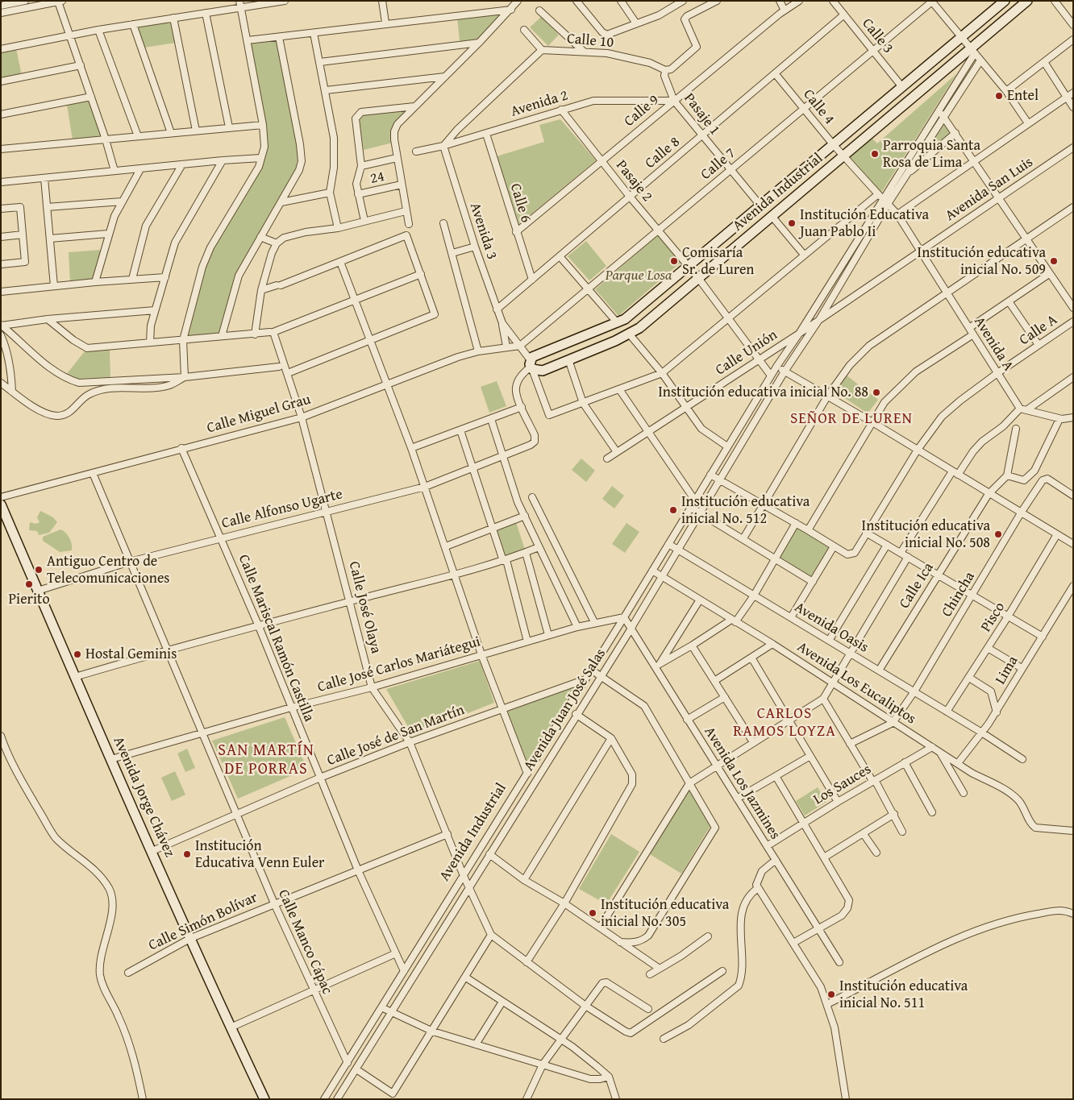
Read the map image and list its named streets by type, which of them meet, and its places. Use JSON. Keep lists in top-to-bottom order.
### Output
{
  "streets": {
    "street": [
      "Calle 3",
      "Calle 10",
      "Avenida 2",
      "Calle 4",
      "Calle 9",
      "Pasaje 1",
      "Calle 8",
      "Calle 7",
      "24",
      "Pasaje 2",
      "Avenida San Luis",
      "Avenida Industrial",
      "Calle 6",
      "Avenida 3",
      "Calle A",
      "Avenida A",
      "Calle Unión",
      "Calle Miguel Grau",
      "Calle Alfonso Ugarte",
      "Calle Ica",
      "Chincha",
      "Calle José Olaya",
      "Pisco",
      "Avenida Oasis",
      "Calle Mariscal Ramón Castilla",
      "Calle José Carlos Mariátegui",
      "Lima",
      "Avenida Los Eucaliptos",
      "Avenida Juan José Salas",
      "Calle José de San Martín",
      "Avenida Los Jazmines",
      "Los Sauces",
      "Avenida Jorge Chávez",
      "Calle Simón Bolívar",
      "Calle Manco Cápac"
    ]
  },
  "crossings": [
    ["Calle 3", "Calle 8"],
    ["Calle 3", "Calle 7"],
    ["Calle 3", "Avenida Industrial"],
    ["Calle 10", "Pasaje 1"],
    ["Avenida 2", "Calle 9"],
    ["Avenida 2", "Pasaje 1"],
    ["Avenida 2", "Pasaje 2"],
    ["Avenida 2", "Calle 6"],
    ["Avenida 2", "Avenida 3"],
    ["Calle 4", "Calle 8"],
    ["Calle 4", "Calle 7"],
    ["Calle 4", "Avenida Industrial"],
    ["Calle 4", "Avenida A"],
    ["Calle 4", "Avenida Juan José Salas"],
    ["Calle 9", "Pasaje 1"],
    ["Calle 9", "Pasaje 2"],
    ["Calle 9", "Calle 6"],
    ["Pasaje 1", "Calle 8"],
    ["Pasaje 1", "Calle 7"],
    ["Pasaje 1", "Avenida Industrial"],
    ["Calle 8", "Pasaje 2"],
    ["Calle 8", "Calle 6"],
    ["Calle 8", "Avenida 3"],
    ["Calle 7", "Pasaje 2"],
    ["Calle 7", "Avenida 3"],
    ["Calle 7", "Calle Miguel Grau"],
    ["Pasaje 2", "Avenida Industrial"],
    ["Pasaje 2", "Calle Unión"],
    ["Avenida San Luis", "Avenida A"],
    ["Avenida San Luis", "Calle Unión"],
    ["Avenida San Luis", "Avenida Juan José Salas"],
    ["Avenida Industrial", "Avenida 3"],
    ["Avenida Industrial", "Calle José Olaya"],
    ["Avenida Industrial", "Calle Mariscal Ramón Castilla"],
    ["Avenida Industrial", "Calle José Carlos Mariátegui"],
    ["Avenida Industrial", "Calle José de San Martín"],
    ["Avenida Industrial", "Avenida Los Jazmines"],
    ["Avenida Industrial", "Calle Manco Cápac"],
    ["Avenida 3", "Calle Miguel Grau"],
    ["Calle A", "Avenida A"],
    ["Calle A", "Avenida Juan José Salas"],
    ["Calle Miguel Grau", "Calle José Olaya"],
    ["Calle Miguel Grau", "Calle Mariscal Ramón Castilla"],
    ["Calle Miguel Grau", "Calle Manco Cápac"],
    ["Calle Alfonso Ugarte", "Calle José Olaya"],
    ["Calle Alfonso Ugarte", "Calle Mariscal Ramón Castilla"],
    ["Calle Alfonso Ugarte", "Avenida Jorge Chávez"],
    ["Calle Alfonso Ugarte", "Calle Manco Cápac"],
    ["Calle Ica", "Avenida Oasis"],
    ["Chincha", "Avenida Oasis"],
    ["Chincha", "Avenida Los Eucaliptos"],
    ["Calle José Olaya", "Calle José Carlos Mariátegui"],
    ["Calle José Olaya", "Avenida Juan José Salas"],
    ["Calle José Olaya", "Calle José de San Martín"],
    ["Calle José Olaya", "Calle Simón Bolívar"],
    ["Pisco", "Avenida Oasis"],
    ["Avenida Oasis", "Lima"],
    ["Avenida Oasis", "Avenida Juan José Salas"],
    ["Calle Mariscal Ramón Castilla", "Calle José Carlos Mariátegui"],
    ["Calle Mariscal Ramón Castilla", "Calle José de San Martín"],
    ["Calle Mariscal Ramón Castilla", "Calle Simón Bolívar"],
    ["Calle José Carlos Mariátegui", "Avenida Los Jazmines"],
    ["Calle José Carlos Mariátegui", "Avenida Jorge Chávez"],
    ["Calle José Carlos Mariátegui", "Calle Manco Cápac"],
    ["Lima", "Avenida Los Eucaliptos"],
    ["Avenida Los Eucaliptos", "Avenida Juan José Salas"],
    ["Avenida Los Eucaliptos", "Los Sauces"],
    ["Avenida Juan José Salas", "Avenida Los Jazmines"],
    ["Calle José de San Martín", "Avenida Jorge Chávez"],
    ["Calle José de San Martín", "Calle Manco Cápac"],
    ["Avenida Los Jazmines", "Los Sauces"],
    ["Avenida Jorge Chávez", "Calle Simón Bolívar"],
    ["Calle Simón Bolívar", "Calle Manco Cápac"]
  ],
  "districts": ["SEÑOR DE LUREN", "CARLOS RAMOS LOYZA", "SAN MARTÍN DE PORRAS"],
  "parks": ["Parque Losa"],
  "places": [
    "Entel",
    "Parroquia Santa Rosa de Lima",
    "Institución Educativa Juan Pablo Ii",
    "Comisaría Sr. de Luren",
    "Institución educativa inicial No. 509",
    "Institución educativa inicial No. 88",
    "Institución educativa inicial No. 512",
    "Institución educativa inicial No. 508",
    "Antiguo Centro de Telecomunicaciones",
    "Pierito",
    "Hostal Geminis",
    "Institución Educativa Venn Euler",
    "Institución educativa inicial No. 305",
    "Institución educativa inicial No. 511"
  ]
}
